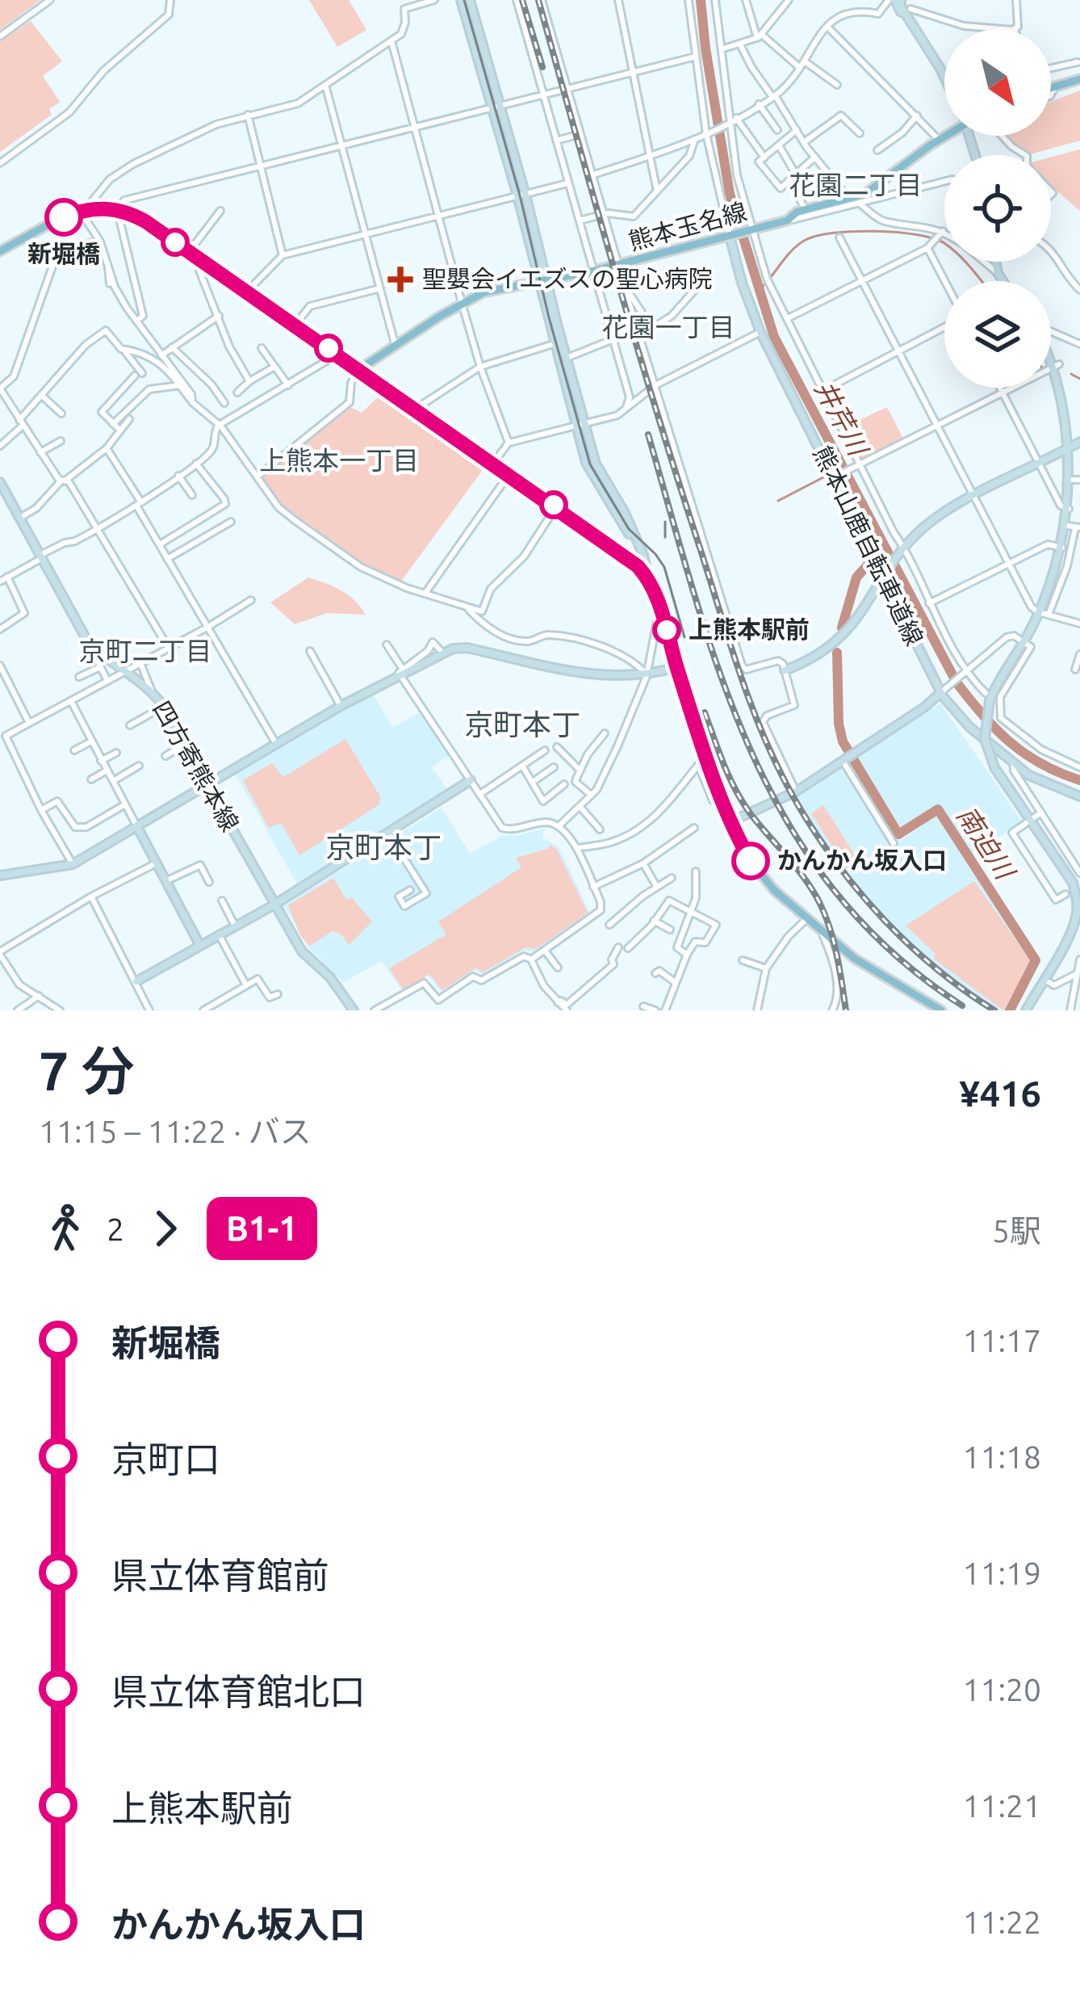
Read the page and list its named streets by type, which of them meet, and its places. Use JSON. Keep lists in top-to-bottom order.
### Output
{
  "streets": {
    "main road": ["熊本玉名線"],
    "street": ["熊本山鹿自転車道線", "四方寄熊本線"]
  },
  "crossings": [
    ["熊本玉名線", "熊本山鹿自転車道線"]
  ],
  "districts": [
    "花園二丁目",
    "花園一丁目",
    "上熊本一丁目",
    "京町二丁目",
    "京町本丁",
    "京町本丁"
  ],
  "water": ["井芹川", "南迫川"],
  "places": {
    "other": ["新堀橋", "上熊本駅前", "かんかん坂入口"],
    "health": ["聖嬰会イエズスの聖心病院"]
  },
  "lines": ["bus line B1-1"],
  "north": "bottom right",
  "page": {
    "heading": ["7 分", "11:15 – 11:22 · バス", "¥416"],
    "legs": ["2", "B1-1", "5駅"],
    "list": [
      {
        "name": "新堀橋",
        "value": "11:17"
      },
      {
        "name": "京町口",
        "value": "11:18"
      },
      {
        "name": "県立体育館前",
        "value": "11:19"
      },
      {
        "name": "県立体育館北口",
        "value": "11:20"
      },
      {
        "name": "上熊本駅前",
        "value": "11:21"
      },
      {
        "name": "かんかん坂入口",
        "value": "11:22"
      }
    ]
  }
}
